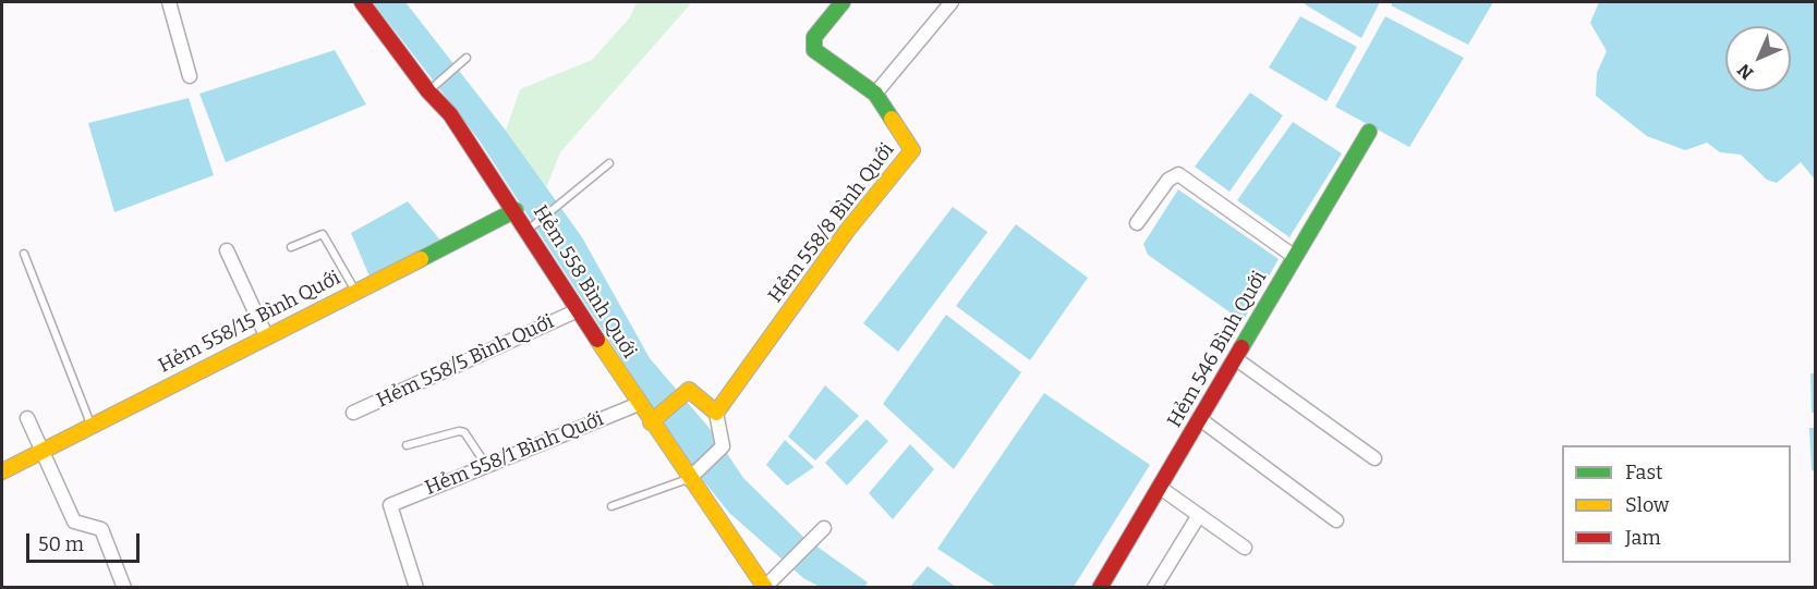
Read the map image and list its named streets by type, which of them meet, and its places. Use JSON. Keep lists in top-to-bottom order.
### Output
{
  "streets": {
    "street": [
      "Hẻm 558/8 Bình Quới",
      "Hẻm 558 Bình Quới",
      "Hẻm 558/15 Bình Quới",
      "Hẻm 546 Bình Quới",
      "Hẻm 558/5 Bình Quới",
      "Hẻm 558/1 Bình Quới"
    ]
  },
  "crossings": [
    ["Hẻm 558 Bình Quới", "Hẻm 558/15 Bình Quới"],
    ["Hẻm 558 Bình Quới", "Hẻm 558/5 Bình Quới"],
    ["Hẻm 558 Bình Quới", "Hẻm 558/1 Bình Quới"]
  ],
  "legend": ["Fast", "Slow", "Jam"],
  "scale_bar": "50 m",
  "north": "bottom left"
}
